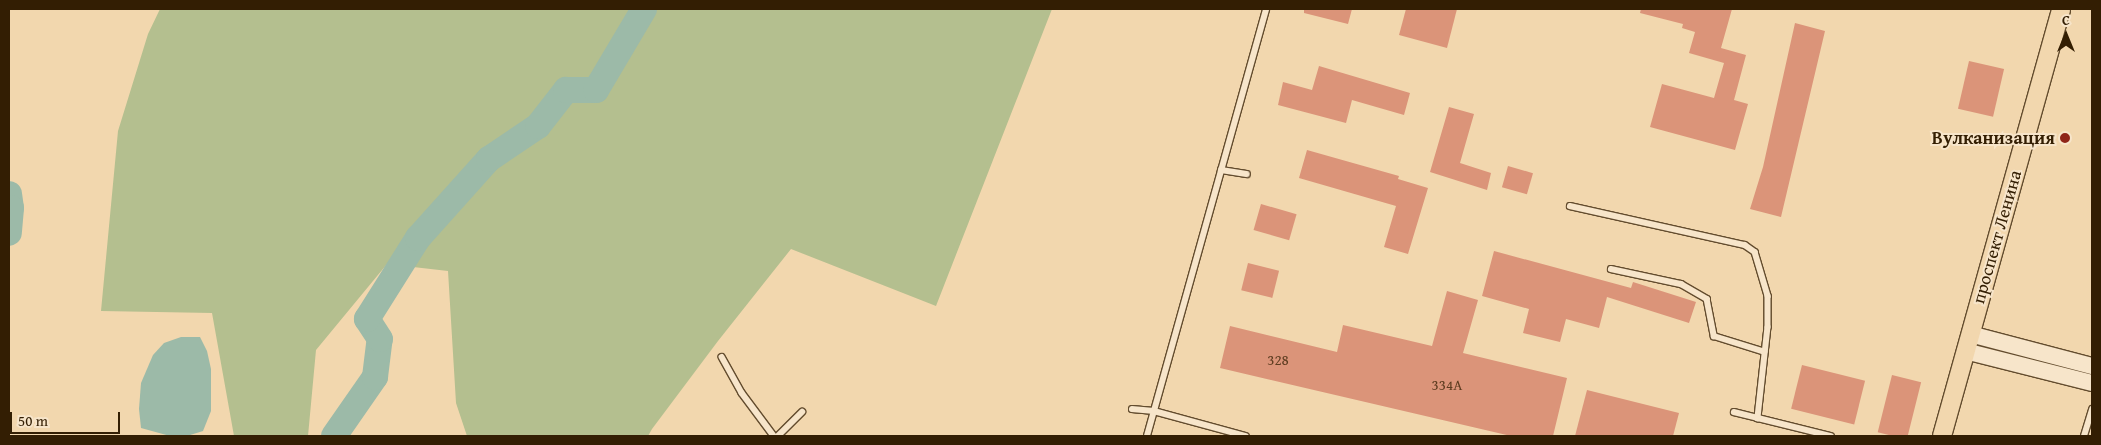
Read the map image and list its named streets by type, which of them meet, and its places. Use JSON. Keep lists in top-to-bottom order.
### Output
{
  "streets": {
    "main road": ["проспект Ленина"]
  },
  "places": ["Вулканизация"],
  "house_numbers": ["328", "334А"],
  "scale_bar": "50 m",
  "north": "top"
}
